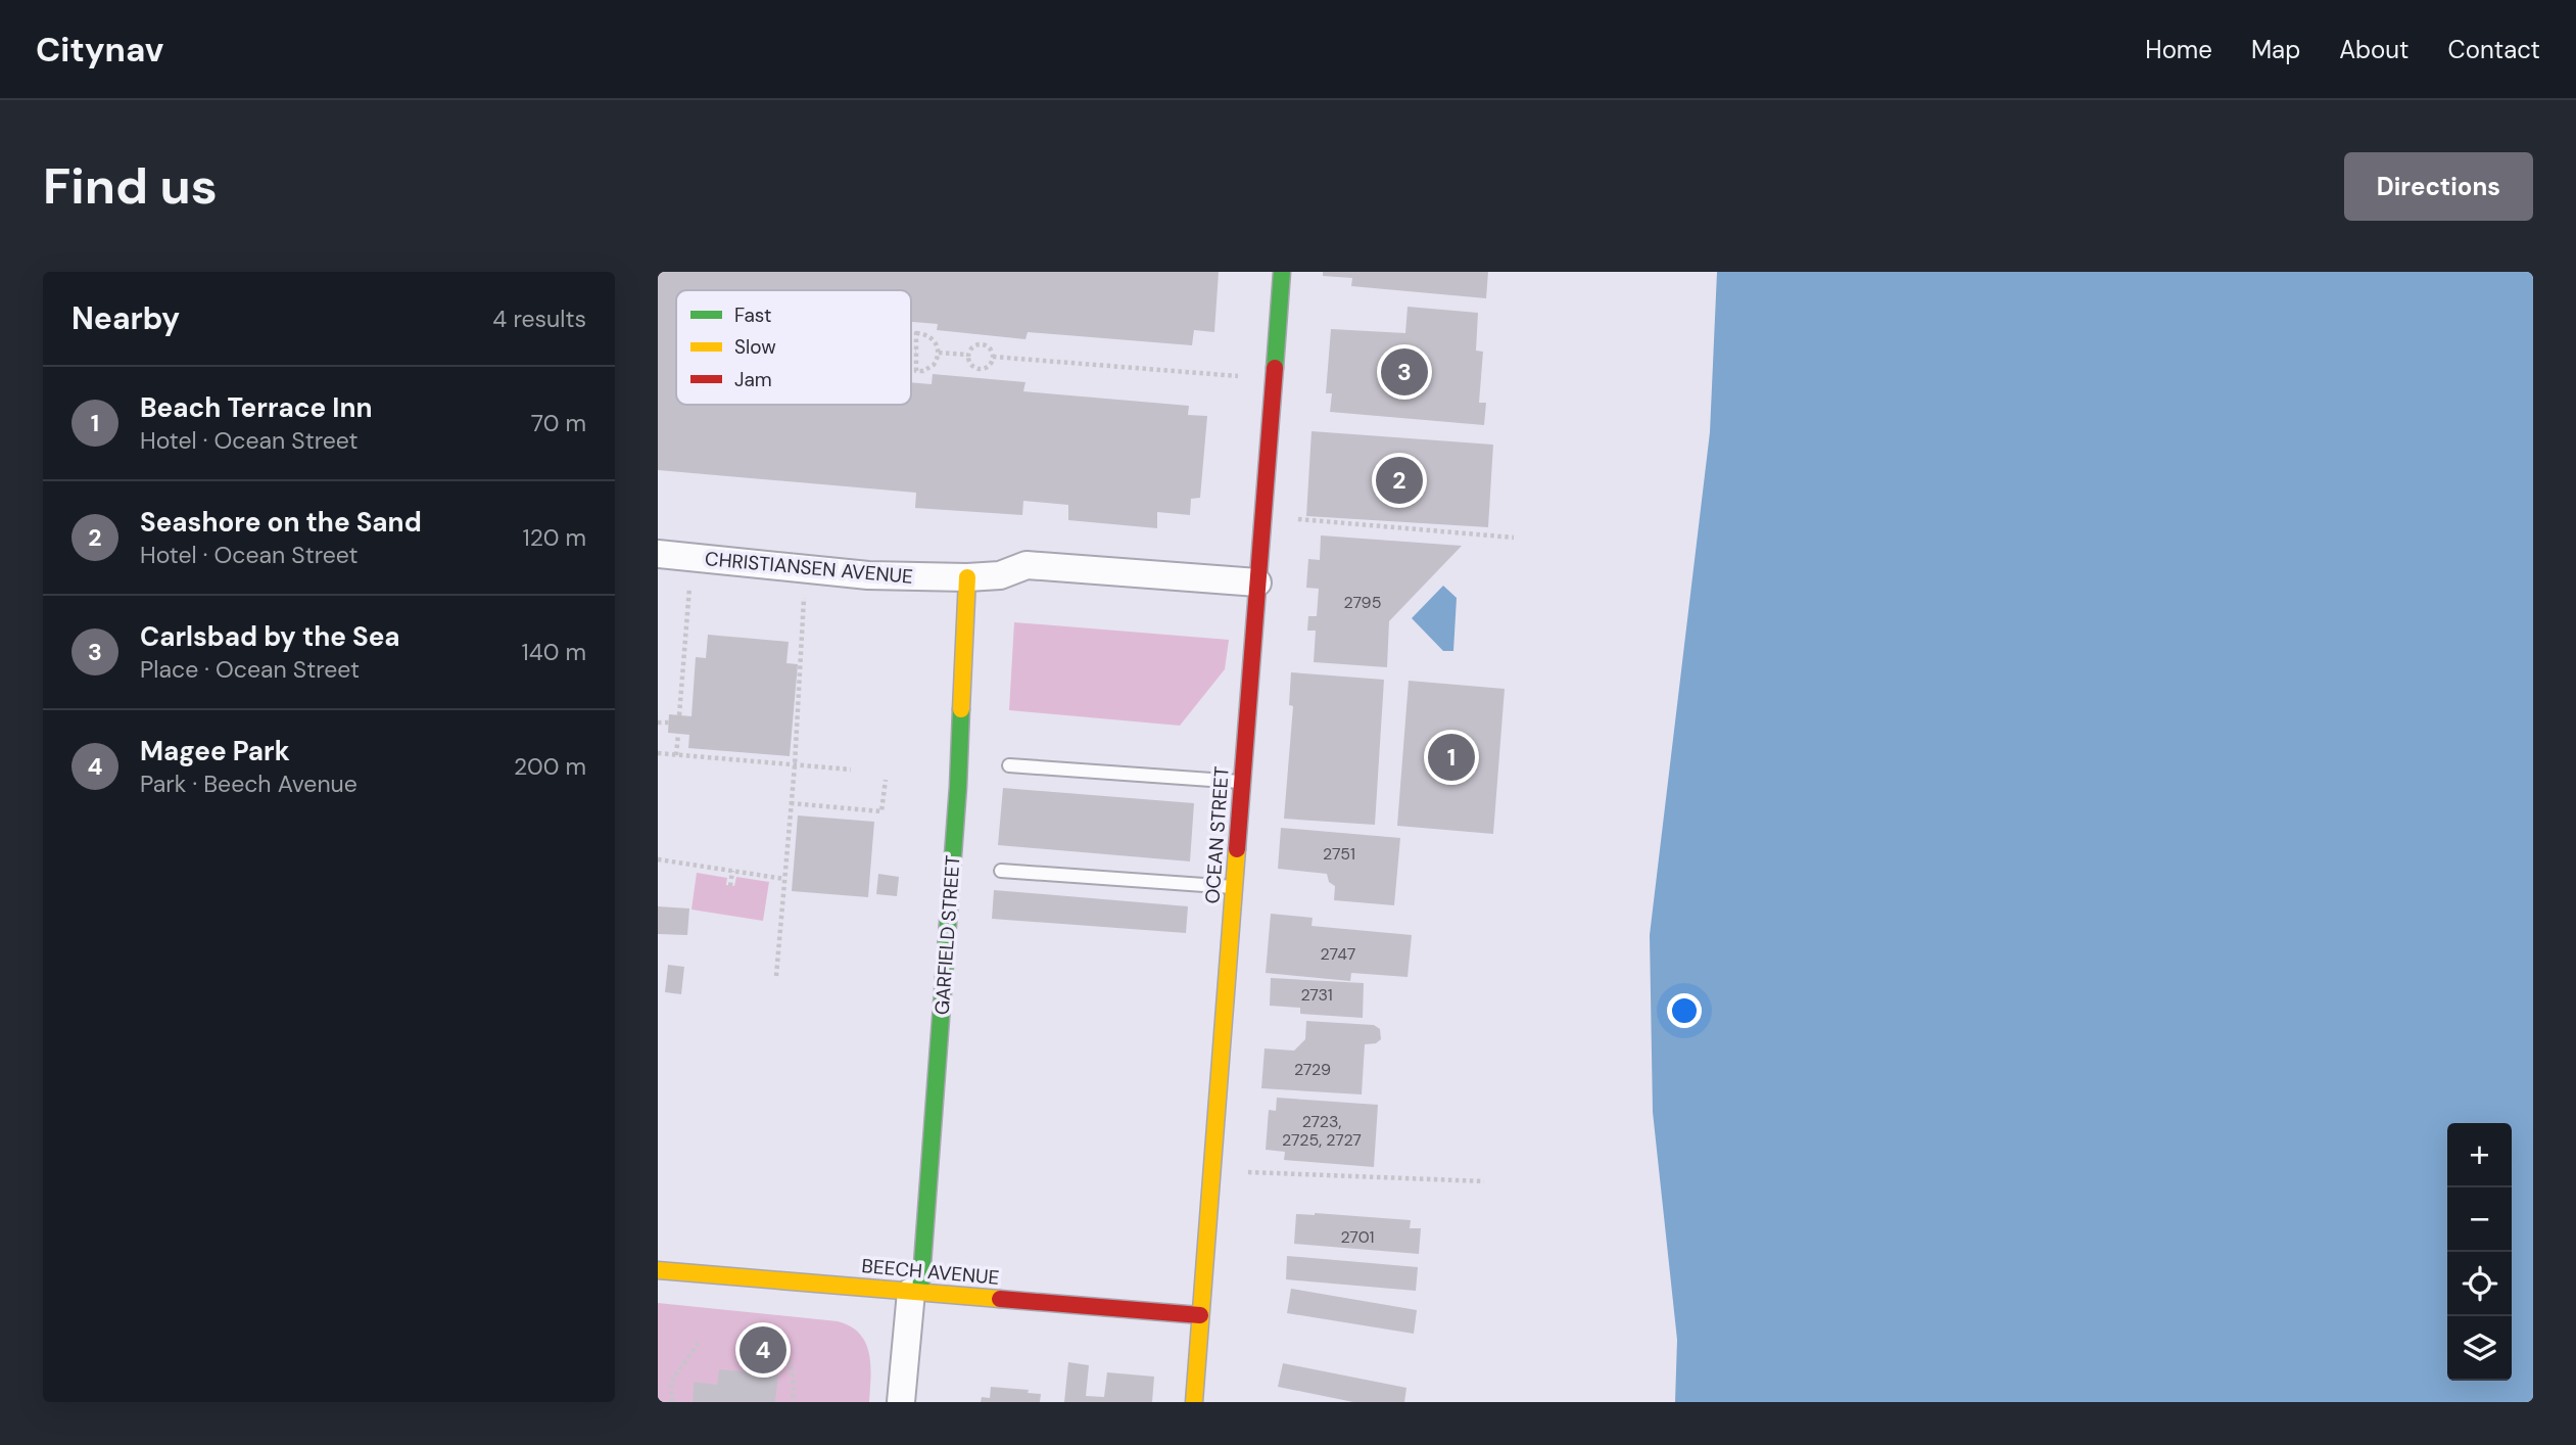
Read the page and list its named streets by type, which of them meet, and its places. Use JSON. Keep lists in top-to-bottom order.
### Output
{
  "streets": {
    "street": [
      "CHRISTIANSEN AVENUE",
      "OCEAN STREET",
      "GARFIELD STREET",
      "BEECH AVENUE"
    ]
  },
  "crossings": [
    ["CHRISTIANSEN AVENUE", "OCEAN STREET"],
    ["CHRISTIANSEN AVENUE", "GARFIELD STREET"],
    ["OCEAN STREET", "BEECH AVENUE"],
    ["GARFIELD STREET", "BEECH AVENUE"]
  ],
  "house_numbers": [
    "2795",
    "2751",
    "2747",
    "2731",
    "2729",
    "2723, 2725, 2727",
    "2701"
  ],
  "legend": ["Fast", "Slow", "Jam"],
  "page": {
    "header": "Citynav",
    "nav": [
      "Home",
      "Map",
      "About",
      "Contact"
    ],
    "buttons": "Directions",
    "title": "Find us",
    "heading": ["Nearby", "4 results"],
    "pins": [
      "3",
      "2",
      "1",
      "4"
    ],
    "list": [
      {
        "mark": "1",
        "name": "Beach Terrace Inn",
        "note": "Hotel · Ocean Street",
        "value": "70 m"
      },
      {
        "mark": "2",
        "name": "Seashore on the Sand",
        "note": "Hotel · Ocean Street",
        "value": "120 m"
      },
      {
        "mark": "3",
        "name": "Carlsbad by the Sea",
        "note": "Place · Ocean Street",
        "value": "140 m"
      },
      {
        "mark": "4",
        "name": "Magee Park",
        "note": "Park · Beech Avenue",
        "value": "200 m"
      }
    ],
    "map_buttons": ["+", "−"]
  }
}
